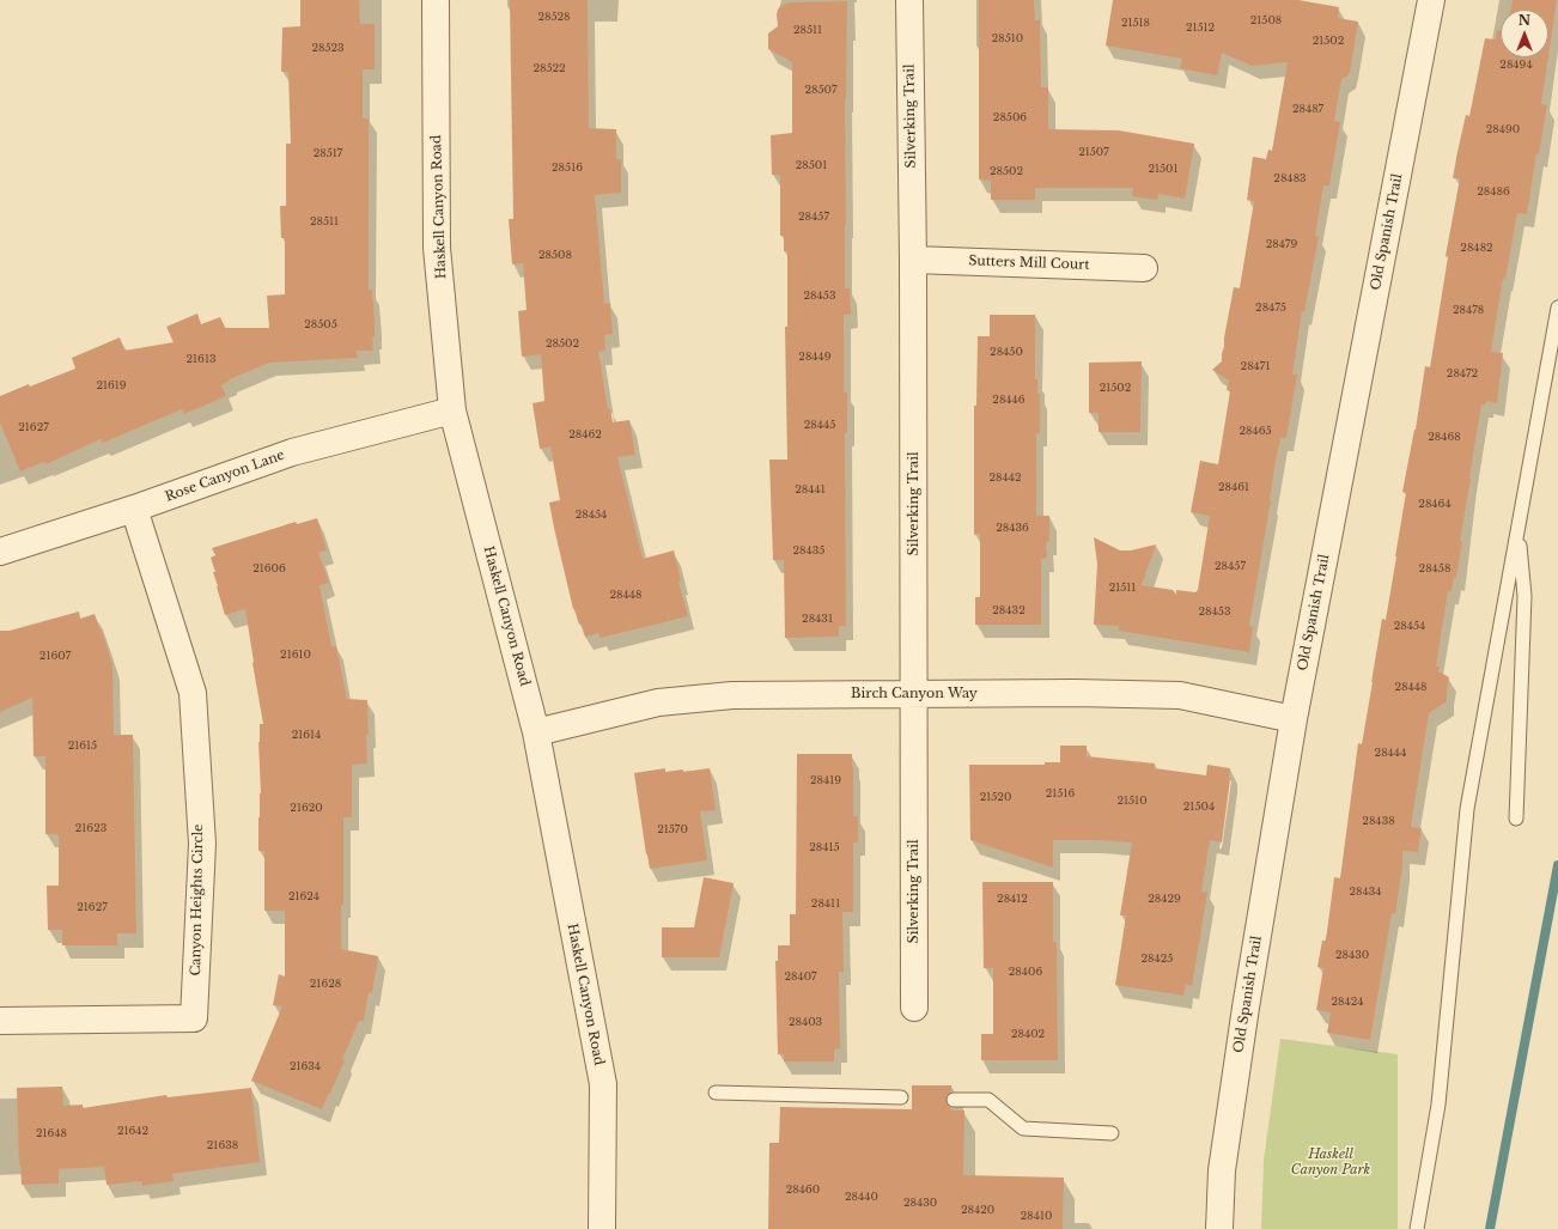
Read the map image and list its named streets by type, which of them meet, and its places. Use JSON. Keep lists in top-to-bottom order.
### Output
{
  "streets": {
    "street": [
      "Silverking Trail",
      "Haskell Canyon Road",
      "Old Spanish Trail",
      "Sutters Mill Court",
      "Rose Canyon Lane",
      "Birch Canyon Way",
      "Canyon Heights Circle"
    ]
  },
  "crossings": [
    ["Silverking Trail", "Sutters Mill Court"],
    ["Silverking Trail", "Birch Canyon Way"],
    ["Haskell Canyon Road", "Rose Canyon Lane"],
    ["Haskell Canyon Road", "Birch Canyon Way"],
    ["Old Spanish Trail", "Birch Canyon Way"],
    ["Rose Canyon Lane", "Canyon Heights Circle"]
  ],
  "parks": ["Haskell Canyon Park"],
  "house_numbers": [
    "28528",
    "21508",
    "21518",
    "21512",
    "28511",
    "28510",
    "21502",
    "28523",
    "28494",
    "28522",
    "28507",
    "28487",
    "28506",
    "28490",
    "21507",
    "28517",
    "28501",
    "28516",
    "21501",
    "28502",
    "28483",
    "28486",
    "28457",
    "28511",
    "28479",
    "28482",
    "28508",
    "28453",
    "28475",
    "28478",
    "28505",
    "28502",
    "28450",
    "28449",
    "21613",
    "28471",
    "28472",
    "21619",
    "21502",
    "28446",
    "28445",
    "21627",
    "28465",
    "28462",
    "28468",
    "28442",
    "28461",
    "28441",
    "28464",
    "28454",
    "28436",
    "28435",
    "28457",
    "21606",
    "28458",
    "21511",
    "28448",
    "28432",
    "28453",
    "28431",
    "28454",
    "21610",
    "21607",
    "28448",
    "21614",
    "21615",
    "28444",
    "28419",
    "21516",
    "21520",
    "21510",
    "21504",
    "21620",
    "28438",
    "21623",
    "21570",
    "28415",
    "28434",
    "21624",
    "28412",
    "28429",
    "28411",
    "21627",
    "28430",
    "28425",
    "28406",
    "28407",
    "21628",
    "28424",
    "28403",
    "28402",
    "21634",
    "21642",
    "21648",
    "21638",
    "28460",
    "28440",
    "28430",
    "28420",
    "28410"
  ],
  "north": "top"
}
